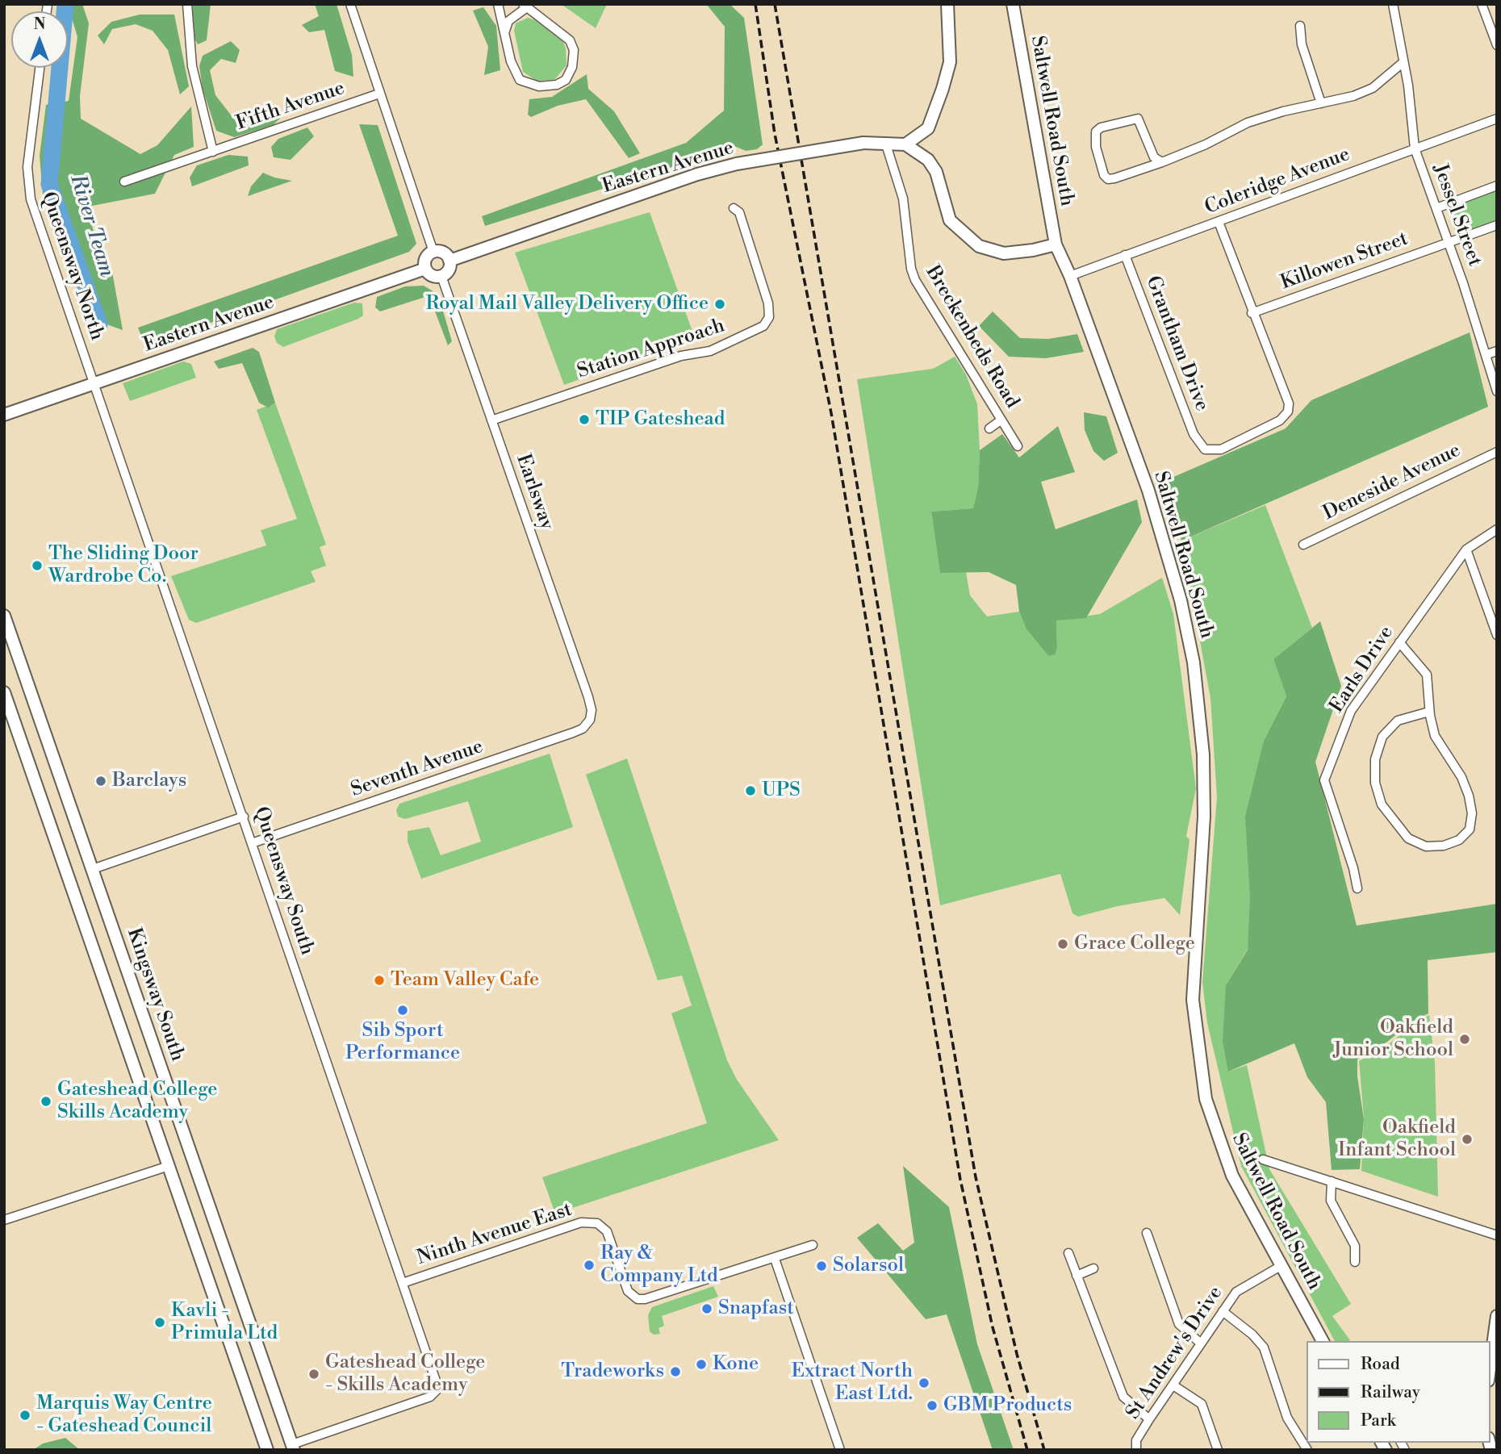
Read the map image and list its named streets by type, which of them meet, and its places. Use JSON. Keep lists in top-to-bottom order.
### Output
{
  "streets": {
    "street": [
      "Fifth Avenue",
      "Saltwell Road South",
      "Eastern Avenue",
      "Coleridge Avenue",
      "Jessel Street",
      "Killowen Street",
      "Queensway North",
      "Breckenbeds Road",
      "Grantham Drive",
      "Station Approach",
      "Deneside Avenue",
      "Earlsway",
      "Earls Drive",
      "Seventh Avenue",
      "Queensway South",
      "Kingsway South",
      "Ninth Avenue East",
      "St Andrew's Drive"
    ]
  },
  "crossings": [
    ["Saltwell Road South", "Coleridge Avenue"],
    ["Saltwell Road South", "St Andrew's Drive"],
    ["Eastern Avenue", "Queensway North"],
    ["Eastern Avenue", "Breckenbeds Road"],
    ["Eastern Avenue", "Earlsway"],
    ["Eastern Avenue", "Queensway South"],
    ["Coleridge Avenue", "Jessel Street"],
    ["Coleridge Avenue", "Grantham Drive"],
    ["Jessel Street", "Killowen Street"],
    ["Killowen Street", "Grantham Drive"],
    ["Queensway North", "Queensway South"],
    ["Station Approach", "Earlsway"],
    ["Earlsway", "Seventh Avenue"],
    ["Seventh Avenue", "Queensway South"],
    ["Queensway South", "Kingsway South"],
    ["Queensway South", "Ninth Avenue East"]
  ],
  "water": ["River Team"],
  "places": [
    "Royal Mail Valley Delivery Office",
    "TIP Gateshead",
    "The Sliding Door Wardrobe Co.",
    "Barclays",
    "UPS",
    "Grace College",
    "Team Valley Cafe",
    "Sib Sport Performance",
    "Oakfield Junior School",
    "Gateshead College Skills Academy",
    "Oakfield Infant School",
    "Ray & Company Ltd",
    "Solarsol",
    "Snapfast",
    "Kavli - Primula Ltd",
    "Kone",
    "Tradeworks",
    "Gateshead College - Skills Academy",
    "Extract North East Ltd.",
    "GBM Products",
    "Marquis Way Centre - Gateshead Council"
  ],
  "legend": ["Road", "Railway", "Park"],
  "north": "top"
}
